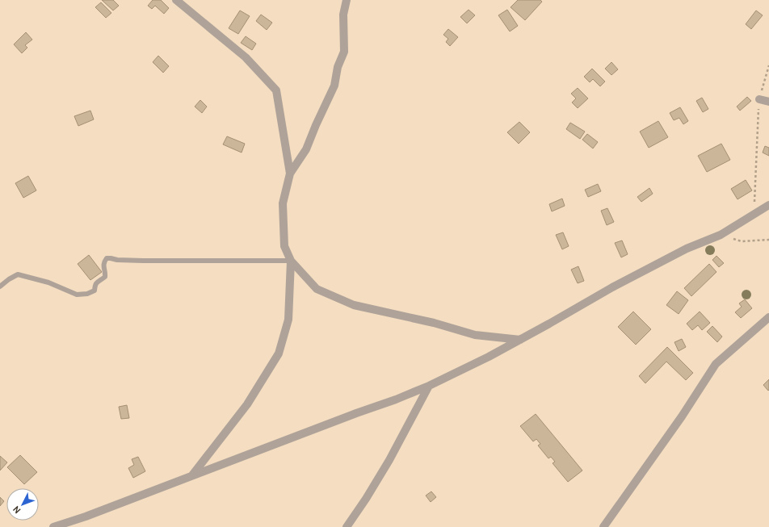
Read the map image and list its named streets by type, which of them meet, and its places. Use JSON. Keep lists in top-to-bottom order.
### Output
{
  "north": "bottom left"
}
